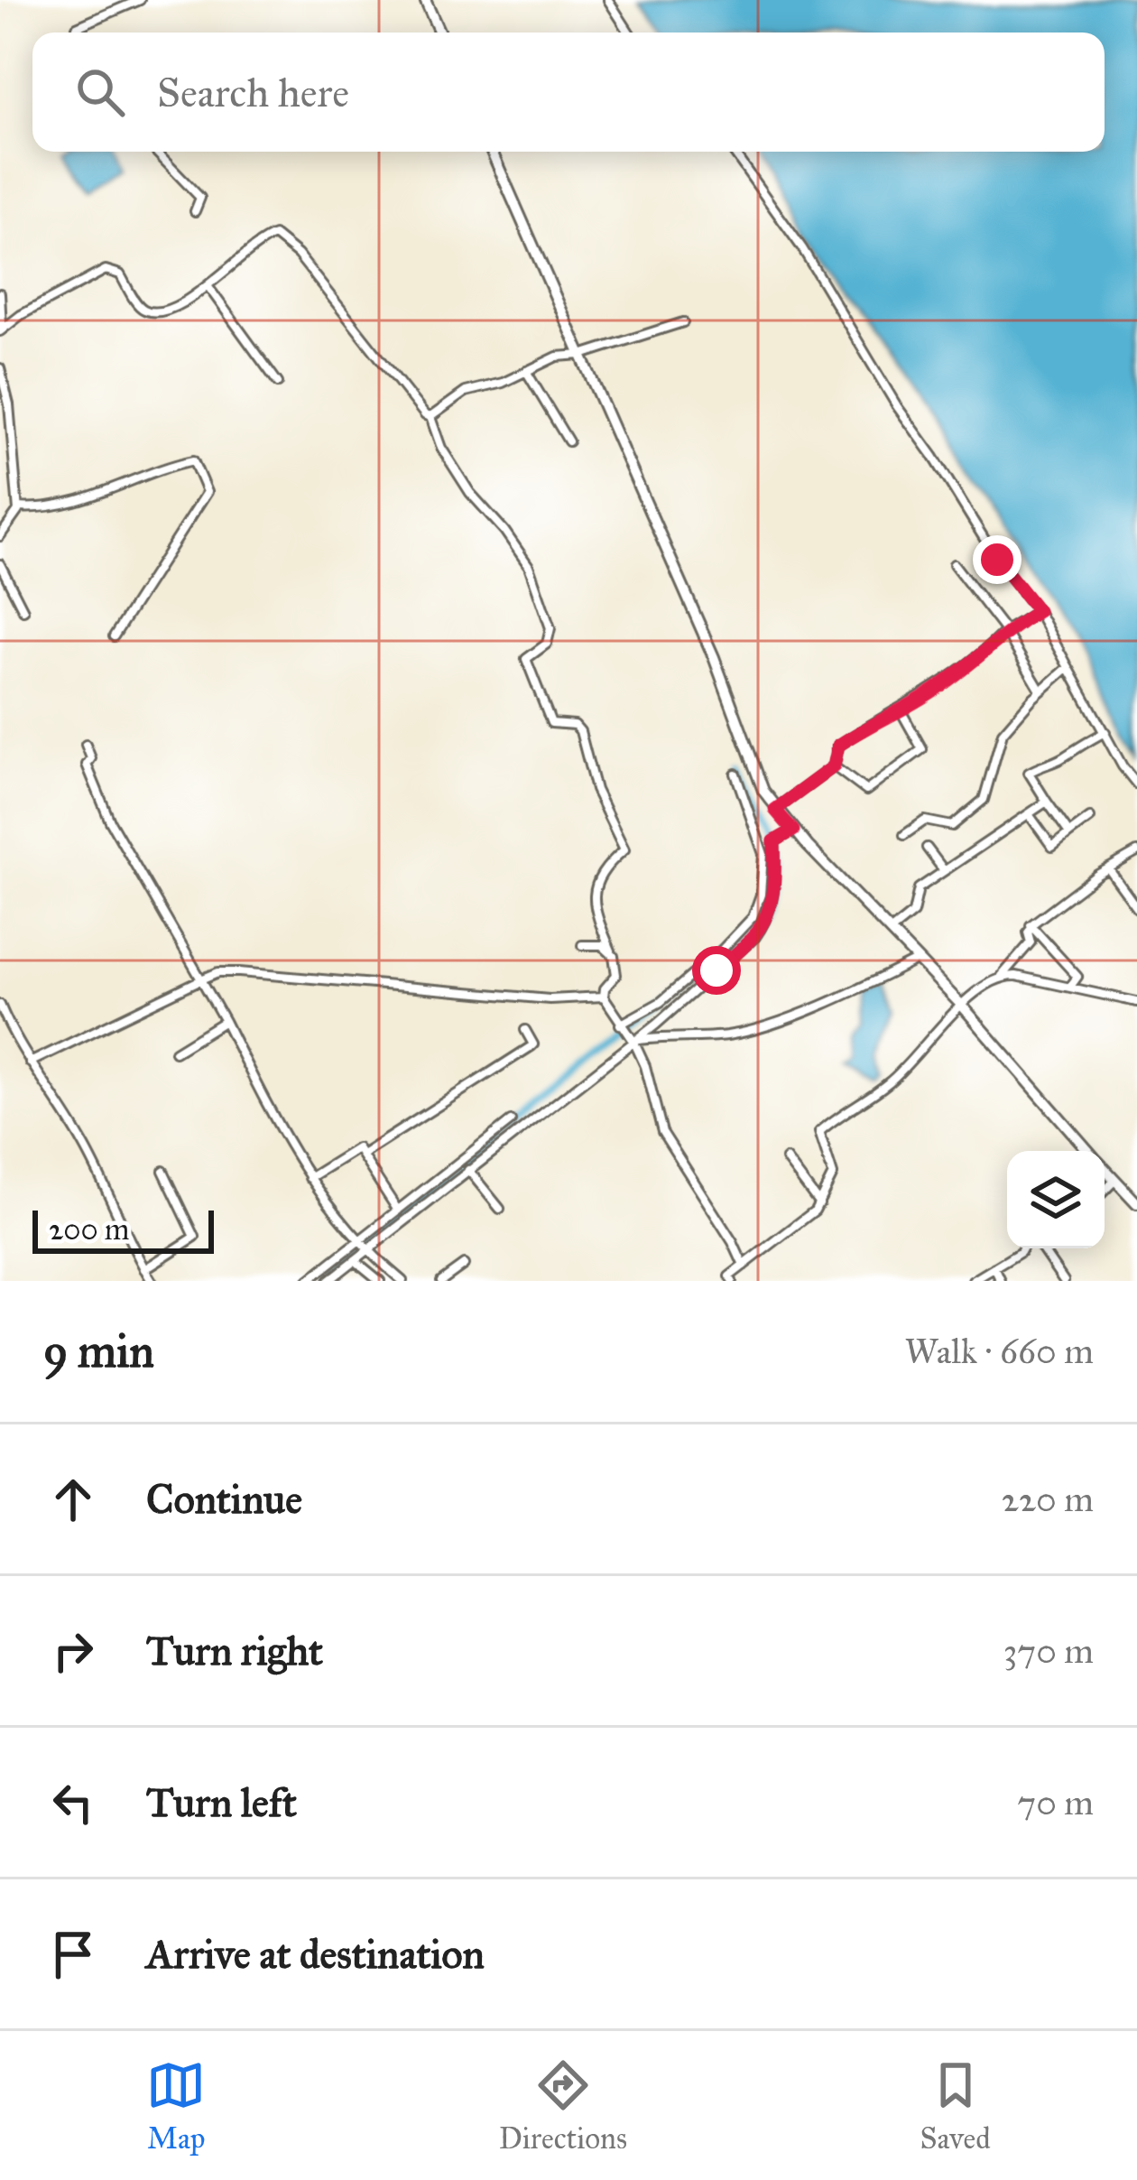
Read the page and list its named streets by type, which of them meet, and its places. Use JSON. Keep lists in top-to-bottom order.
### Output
{
  "scale_bar": "200 m",
  "page": {
    "search": "Search here",
    "scale": "200 m",
    "heading": ["9 min", "Walk · 660 m"],
    "list": [
      ["Continue", "220 m"],
      ["Turn right", "370 m"],
      ["Turn left", "70 m"],
      "Arrive at destination"
    ],
    "nav": ["Map", "Directions", "Saved"]
  }
}
